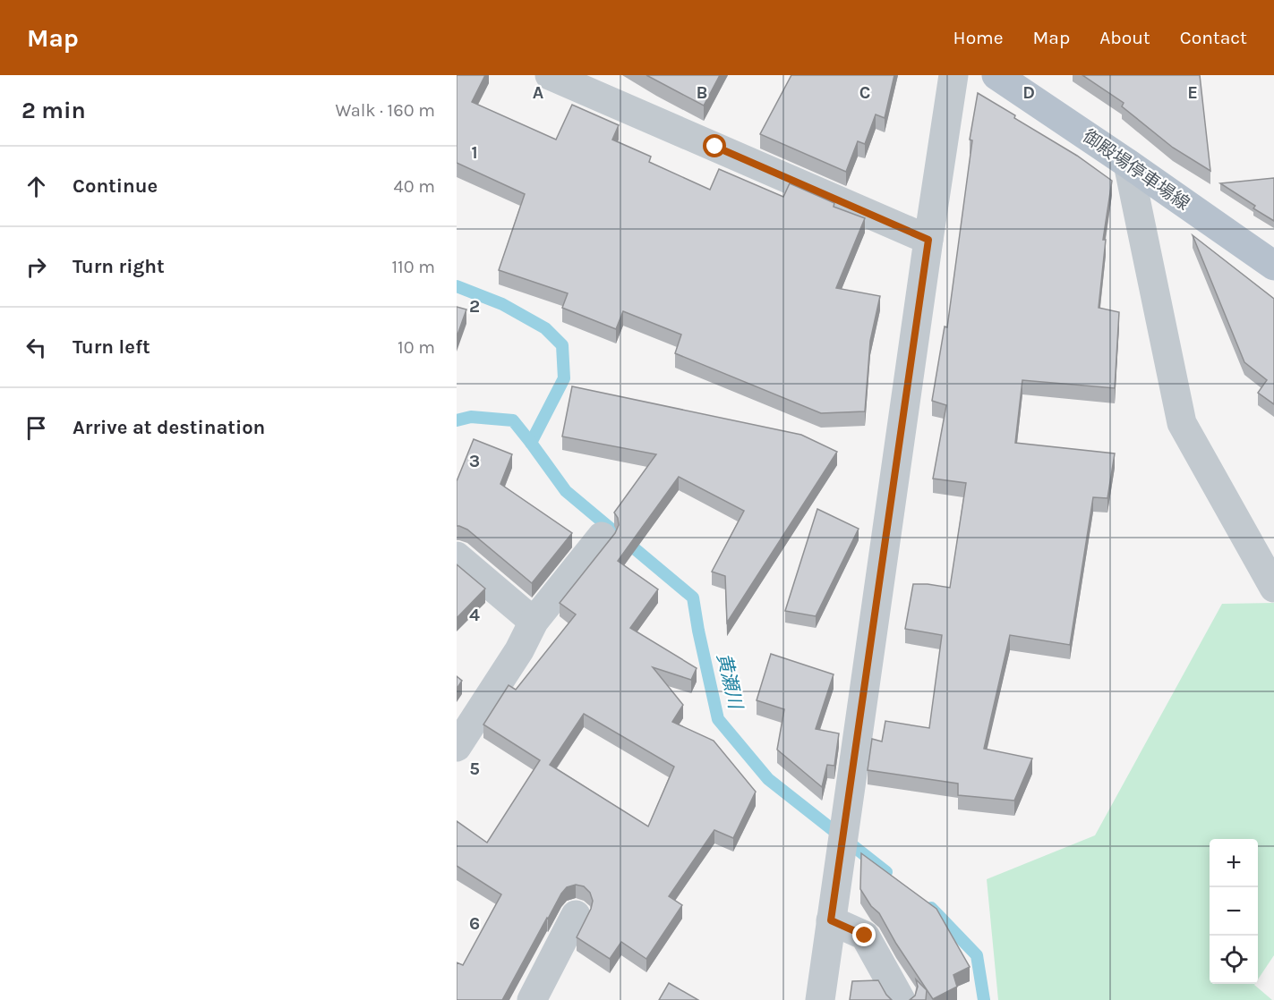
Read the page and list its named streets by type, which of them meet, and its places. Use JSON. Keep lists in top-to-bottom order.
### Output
{
  "streets": {
    "main road": ["御殿場停車場線"]
  },
  "water": ["黄瀬川"],
  "page": {
    "header": "Map",
    "nav": [
      "Home",
      "Map",
      "About",
      "Contact"
    ],
    "heading": ["2 min", "Walk · 160 m"],
    "list": [
      ["Continue", "40 m"],
      ["Turn right", "110 m"],
      ["Turn left", "10 m"],
      "Arrive at destination"
    ],
    "map_buttons": ["+", "−"]
  },
  "grid": {
    "columns": [
      "A",
      "B",
      "C",
      "D",
      "E"
    ],
    "rows": [
      "1",
      "2",
      "3",
      "4",
      "5",
      "6"
    ]
  }
}
